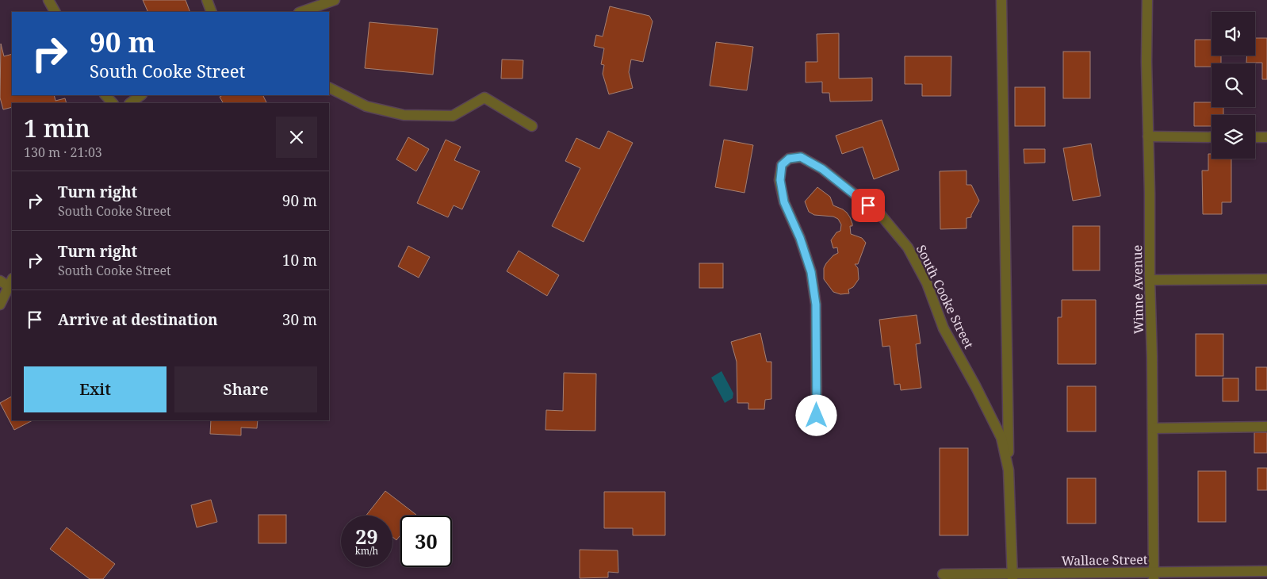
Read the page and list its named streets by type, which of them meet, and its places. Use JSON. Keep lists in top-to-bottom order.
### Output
{
  "streets": {
    "street": ["Winne Avenue", "South Cooke Street", "Wallace Street"]
  },
  "crossings": [
    ["Winne Avenue", "Wallace Street"],
    ["South Cooke Street", "Wallace Street"]
  ],
  "page": {
    "turn": ["90 m", "South Cooke Street"],
    "heading": ["1 min", "130 m · 21:03"],
    "list": [
      {
        "name": "Turn right",
        "note": "South Cooke Street",
        "value": "90 m"
      },
      {
        "name": "Turn right",
        "note": "South Cooke Street",
        "value": "10 m"
      },
      {
        "name": "Arrive at destination",
        "value": "30 m"
      }
    ],
    "buttons": ["Exit", "Share"],
    "speed": "29 km/h",
    "limit": "30"
  }
}
